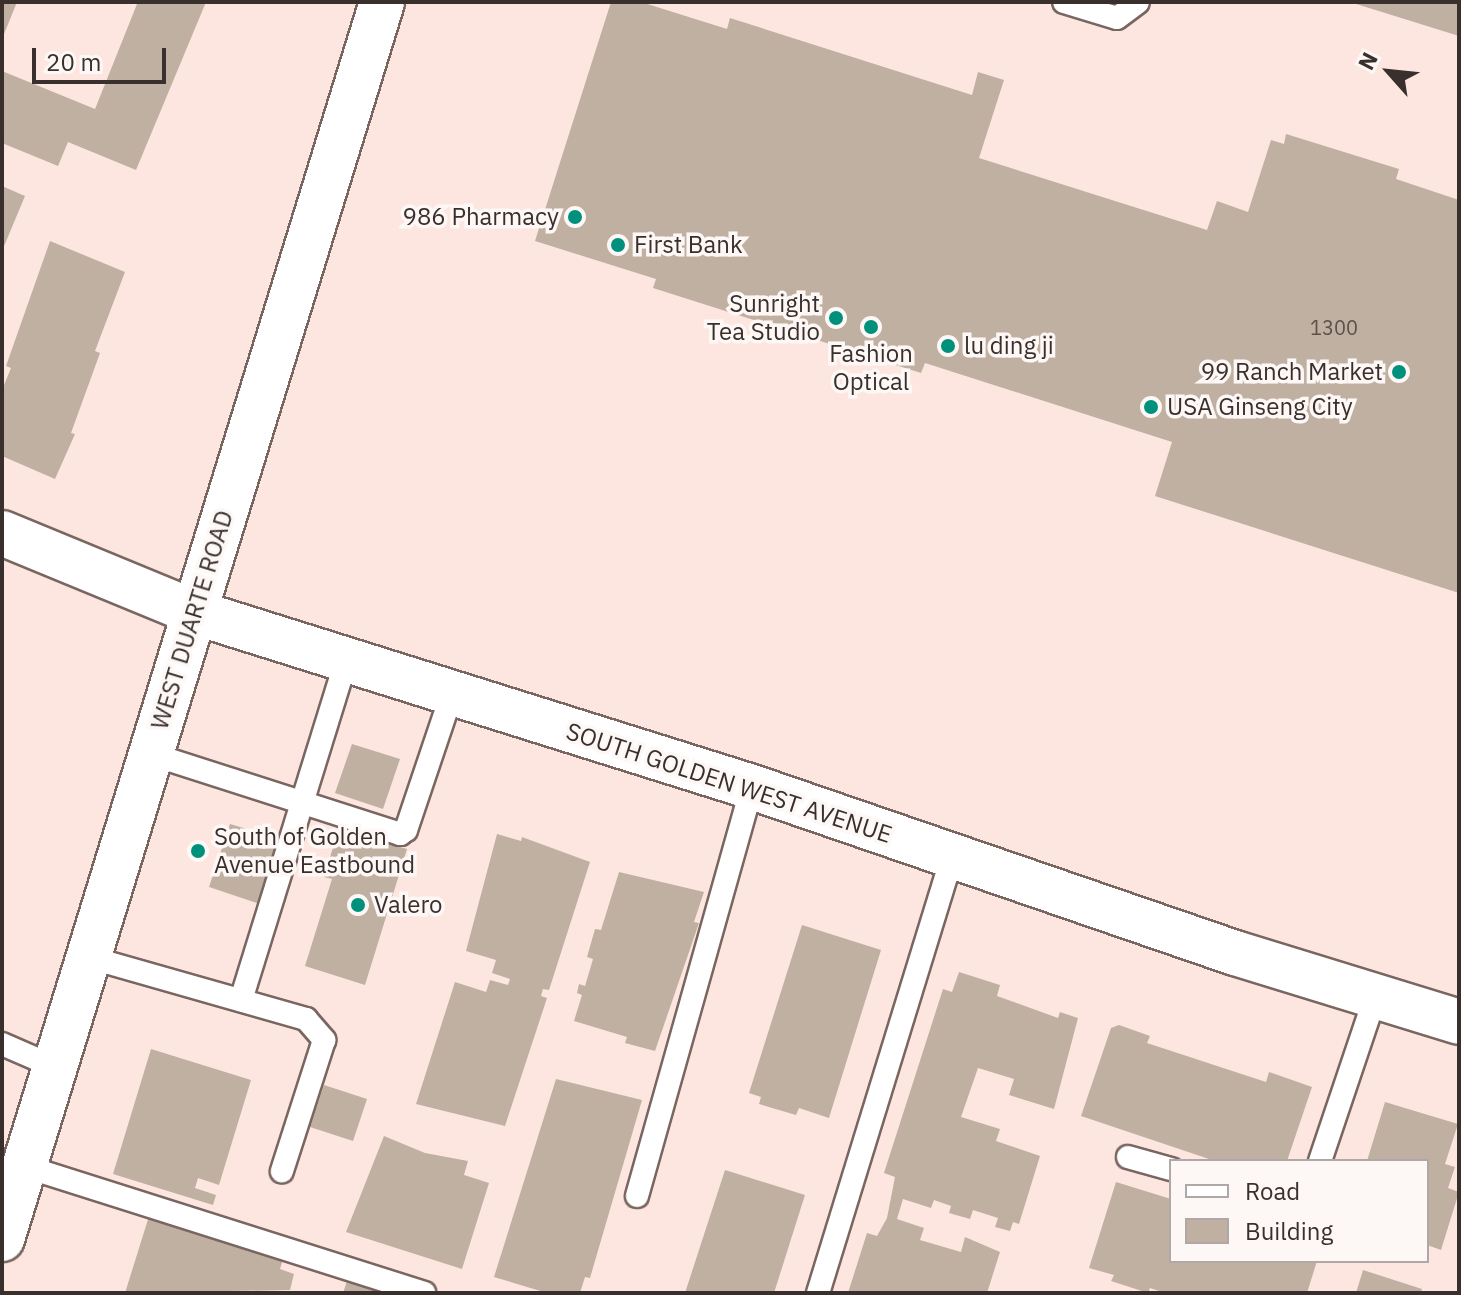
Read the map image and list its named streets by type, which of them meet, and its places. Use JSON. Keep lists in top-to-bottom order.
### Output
{
  "streets": {
    "street": ["WEST DUARTE ROAD", "SOUTH GOLDEN WEST AVENUE"]
  },
  "crossings": [
    ["WEST DUARTE ROAD", "SOUTH GOLDEN WEST AVENUE"]
  ],
  "places": [
    "986 Pharmacy",
    "First Bank",
    "Sunright Tea Studio",
    "Fashion Optical",
    "lu ding ji",
    "99 Ranch Market",
    "USA Ginseng City",
    "South of Golden Avenue Eastbound",
    "Valero"
  ],
  "house_numbers": ["1300"],
  "legend": ["Road", "Building"],
  "scale_bar": "20 m",
  "north": "top left"
}
